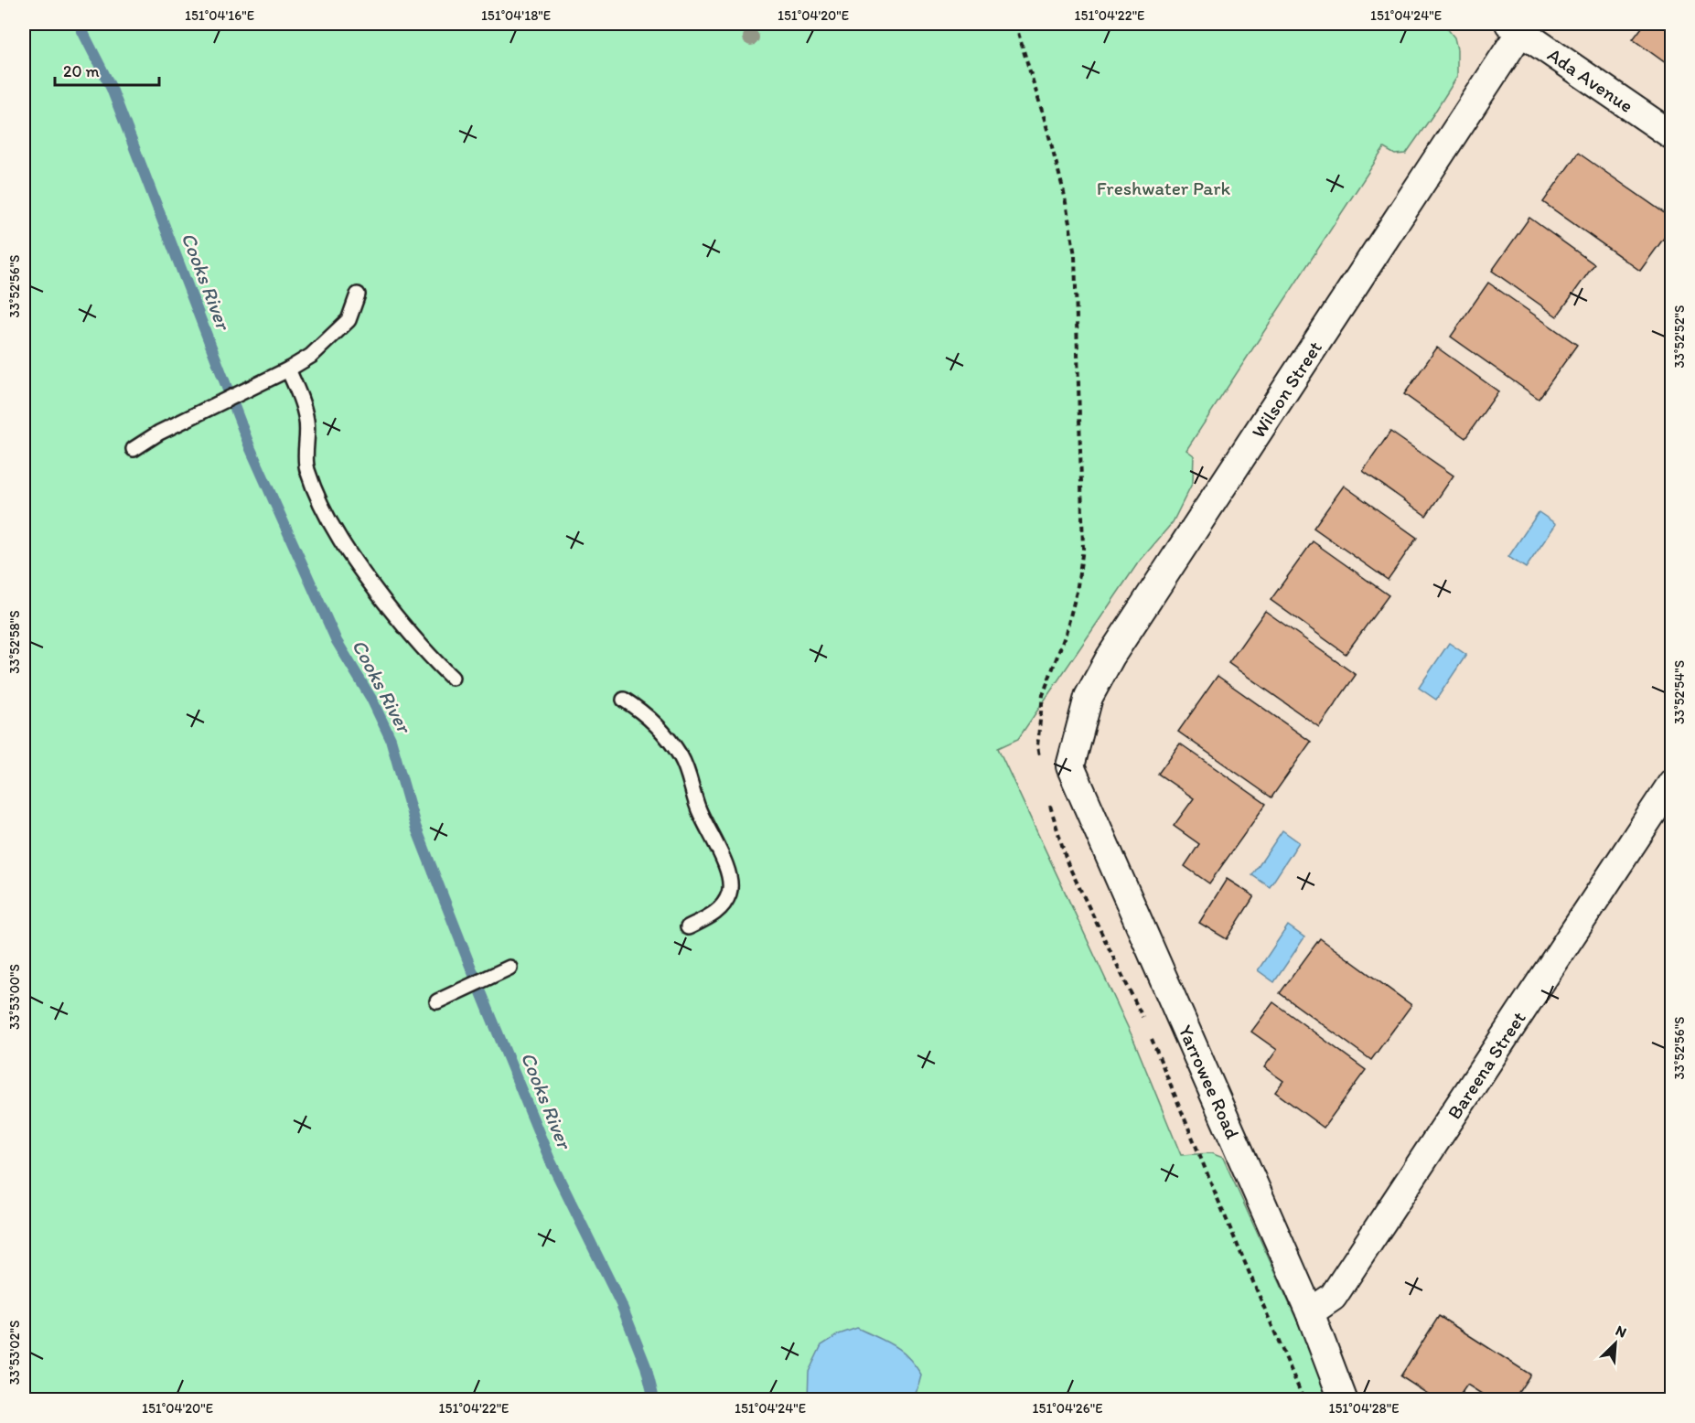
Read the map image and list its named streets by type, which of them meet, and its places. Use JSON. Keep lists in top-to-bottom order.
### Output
{
  "streets": {
    "street": [
      "Ada Avenue",
      "Wilson Street",
      "Bareena Street",
      "Yarrowee Road"
    ]
  },
  "crossings": [
    ["Ada Avenue", "Wilson Street"],
    ["Wilson Street", "Yarrowee Road"],
    ["Bareena Street", "Yarrowee Road"]
  ],
  "water": ["Cooks River"],
  "parks": ["Freshwater Park"],
  "scale_bar": "20 m",
  "north": "top right",
  "coordinates": [
    "151°04'16\"E",
    "151°04'18\"E",
    "151°04'20\"E",
    "151°04'22\"E",
    "151°04'24\"E",
    "33°52'56\"S",
    "33°52'52\"S",
    "33°52'58\"S",
    "33°52'54\"S",
    "33°53'00\"S",
    "33°53'02\"S",
    "151°04'26\"E",
    "151°04'28\"E"
  ]
}
